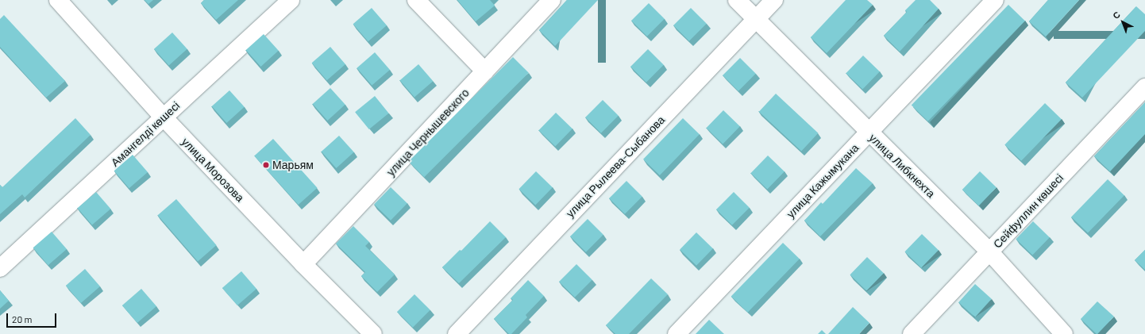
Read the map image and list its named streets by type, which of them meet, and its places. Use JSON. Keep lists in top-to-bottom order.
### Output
{
  "streets": {
    "street": [
      "улица Чернышевского",
      "Амангелді көшесі",
      "улица Либкнехта",
      "улица Рылеева-Сыбанова",
      "улица Морозова",
      "улица Кажымукана",
      "Сейфуллин көшесі"
    ]
  },
  "crossings": [
    ["улица Чернышевского", "улица Морозова"],
    ["Амангелді көшесі", "улица Морозова"],
    ["улица Либкнехта", "улица Рылеева-Сыбанова"],
    ["улица Либкнехта", "улица Кажымукана"],
    ["улица Либкнехта", "Сейфуллин көшесі"]
  ],
  "places": ["Марьям"],
  "scale_bar": "20 m",
  "north": "top left"
}
